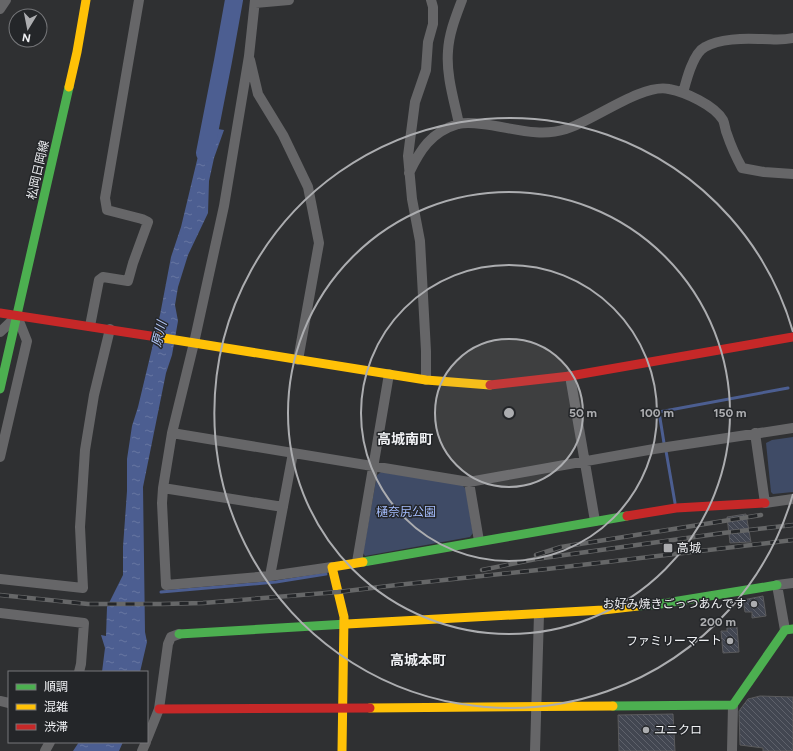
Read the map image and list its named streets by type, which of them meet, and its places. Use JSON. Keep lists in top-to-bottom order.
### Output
{
  "streets": {
    "street": ["松岡日岡線"]
  },
  "districts": ["高城南町", "高城本町"],
  "water": ["原川"],
  "parks": ["樋奈尻公園"],
  "places": {
    "transit": ["高城"],
    "other": ["お好み焼きごっつあんです", "ファミリーマート", "ユニクロ"]
  },
  "legend": ["順調", "混雑", "渋滞"],
  "north": "bottom",
  "rings": [
    "50 m",
    "100 m",
    "150 m",
    "200 m"
  ]
}
